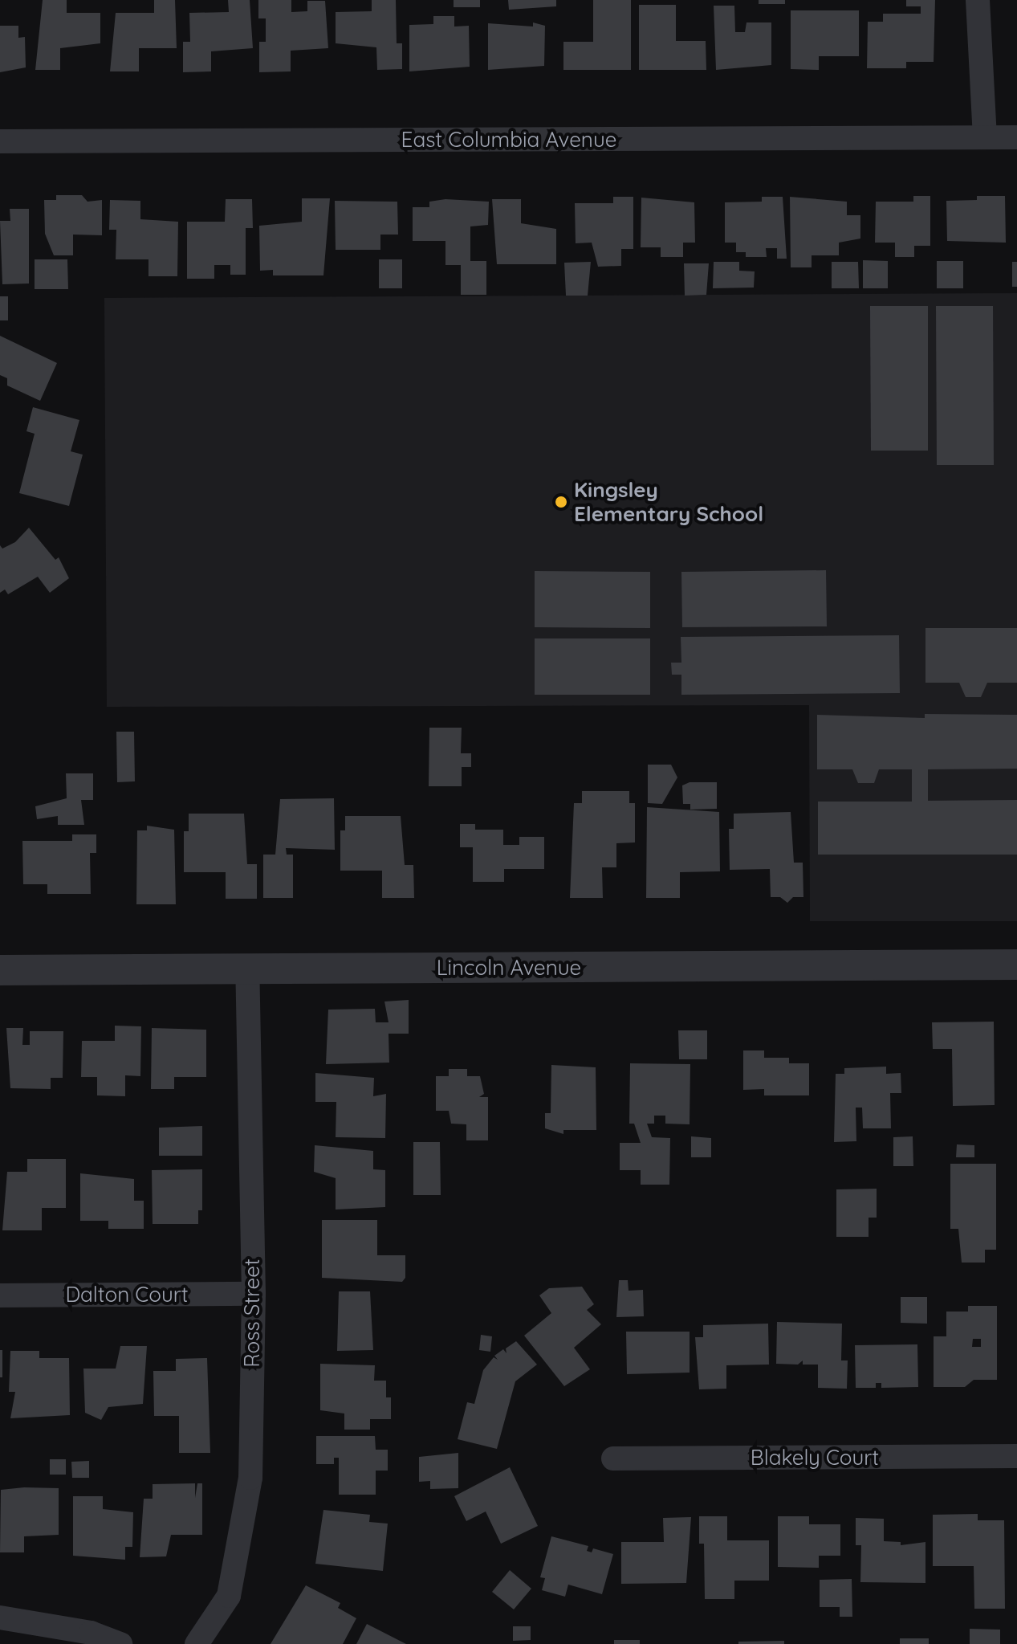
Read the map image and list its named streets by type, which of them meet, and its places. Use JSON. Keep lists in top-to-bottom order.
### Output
{
  "streets": {
    "street": [
      "East Columbia Avenue",
      "Lincoln Avenue",
      "Dalton Court",
      "Ross Street",
      "Blakely Court"
    ]
  },
  "crossings": [
    ["Lincoln Avenue", "Ross Street"],
    ["Dalton Court", "Ross Street"]
  ],
  "places": ["Kingsley Elementary School"]
}
